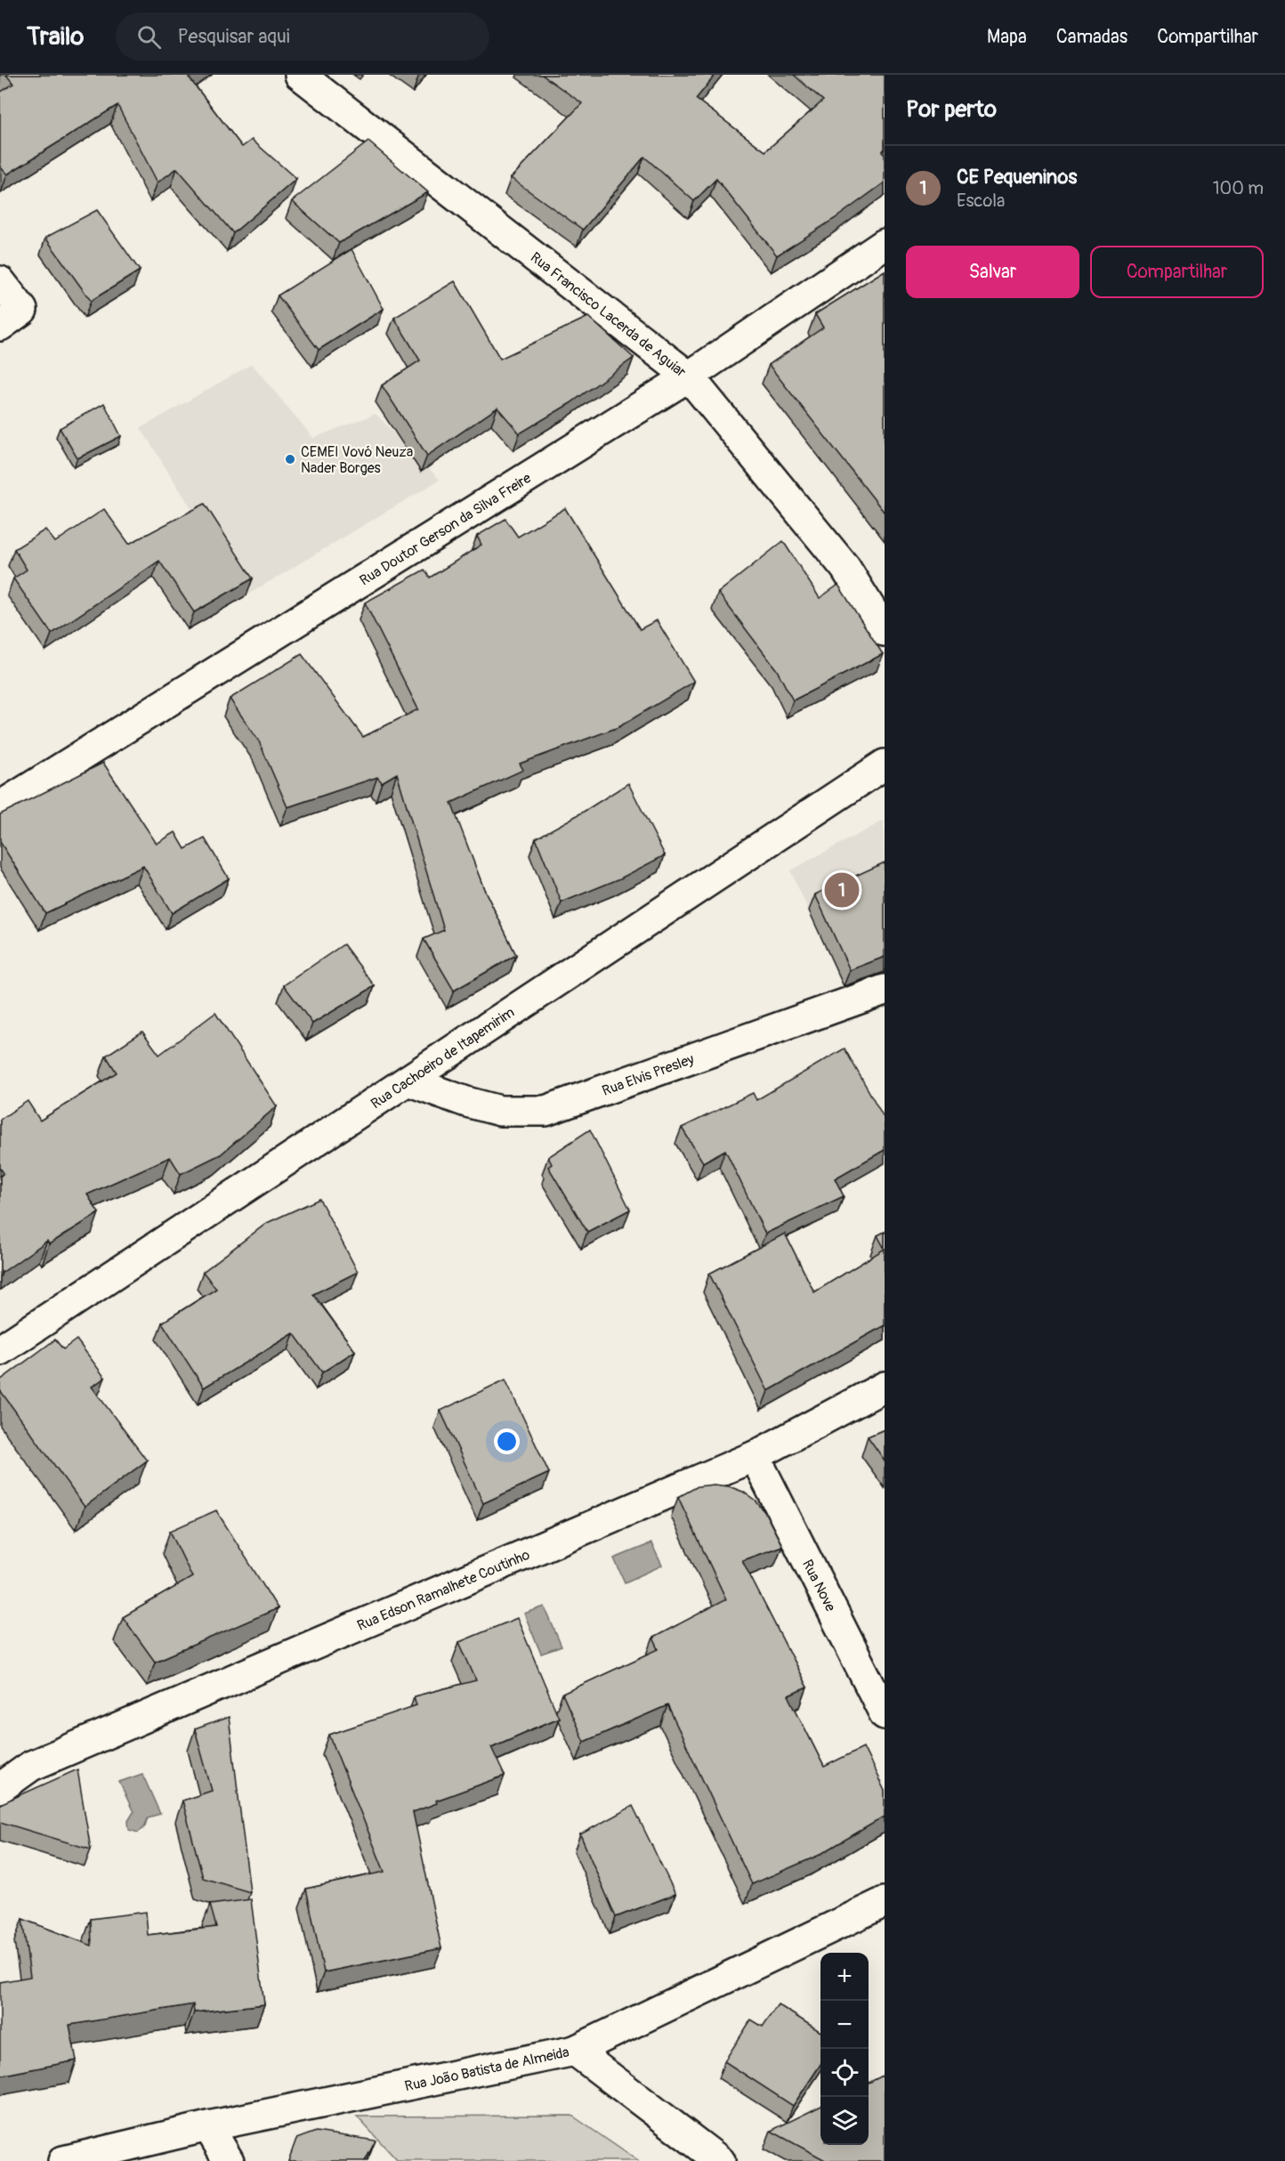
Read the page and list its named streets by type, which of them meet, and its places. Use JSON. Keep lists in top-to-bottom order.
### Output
{
  "streets": {
    "street": [
      "Rua Francisco Lacerda de Aguiar",
      "Rua Doutor Gerson da Silva Freire",
      "Rua Cachoeiro de Itapemirim",
      "Rua Elvis Presley",
      "Rua Nove",
      "Rua Edson Ramalhete Coutinho",
      "Rua João Batista de Almeida"
    ]
  },
  "crossings": [
    ["Rua Francisco Lacerda de Aguiar", "Rua Doutor Gerson da Silva Freire"],
    ["Rua Cachoeiro de Itapemirim", "Rua Elvis Presley"],
    ["Rua Nove", "Rua Edson Ramalhete Coutinho"]
  ],
  "places": ["CEMEI Vovó Neuza Nader Borges"],
  "page": {
    "header": "Trailo",
    "search": "Pesquisar aqui",
    "nav": ["Mapa", "Camadas", "Compartilhar"],
    "heading": "Por perto",
    "list": [
      {
        "mark": "1",
        "name": "CE Pequeninos",
        "note": "Escola",
        "value": "100 m"
      }
    ],
    "buttons": ["Salvar", "Compartilhar"],
    "pins": "1",
    "map_buttons": ["+", "−"]
  }
}
